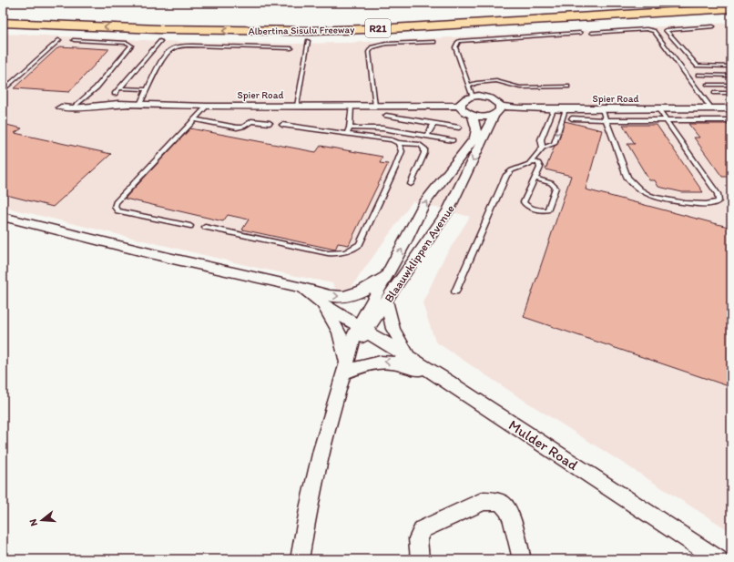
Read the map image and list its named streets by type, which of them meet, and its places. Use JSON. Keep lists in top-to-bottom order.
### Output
{
  "streets": {
    "highway": ["R21", "Albertina Sisulu Freeway"],
    "street": ["Spier Road", "Blaauwklippen Avenue", "Mulder Road"]
  },
  "crossings": [
    ["Spier Road", "Blaauwklippen Avenue"],
    ["Blaauwklippen Avenue", "Mulder Road"]
  ],
  "north": "left"
}
